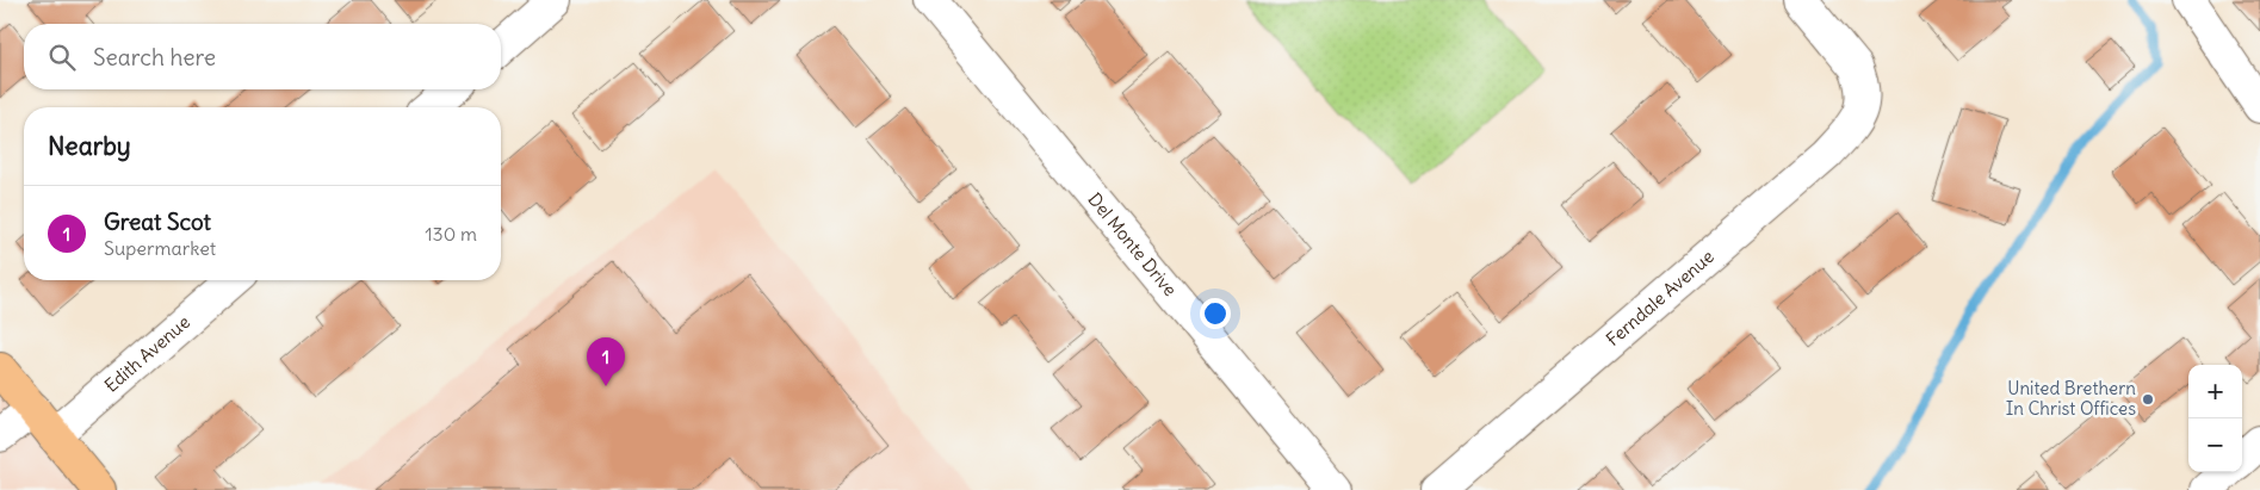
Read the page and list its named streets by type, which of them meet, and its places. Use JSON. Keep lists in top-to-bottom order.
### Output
{
  "streets": {
    "street": ["Del Monte Drive", "Ferndale Avenue", "Edith Avenue"]
  },
  "places": ["United Brethern In Christ Offices"],
  "page": {
    "search": "Search here",
    "heading": "Nearby",
    "list": [
      {
        "mark": "1",
        "name": "Great Scot",
        "note": "Supermarket",
        "value": "130 m"
      }
    ],
    "pins": "1",
    "map_buttons": ["+", "−"]
  }
}
